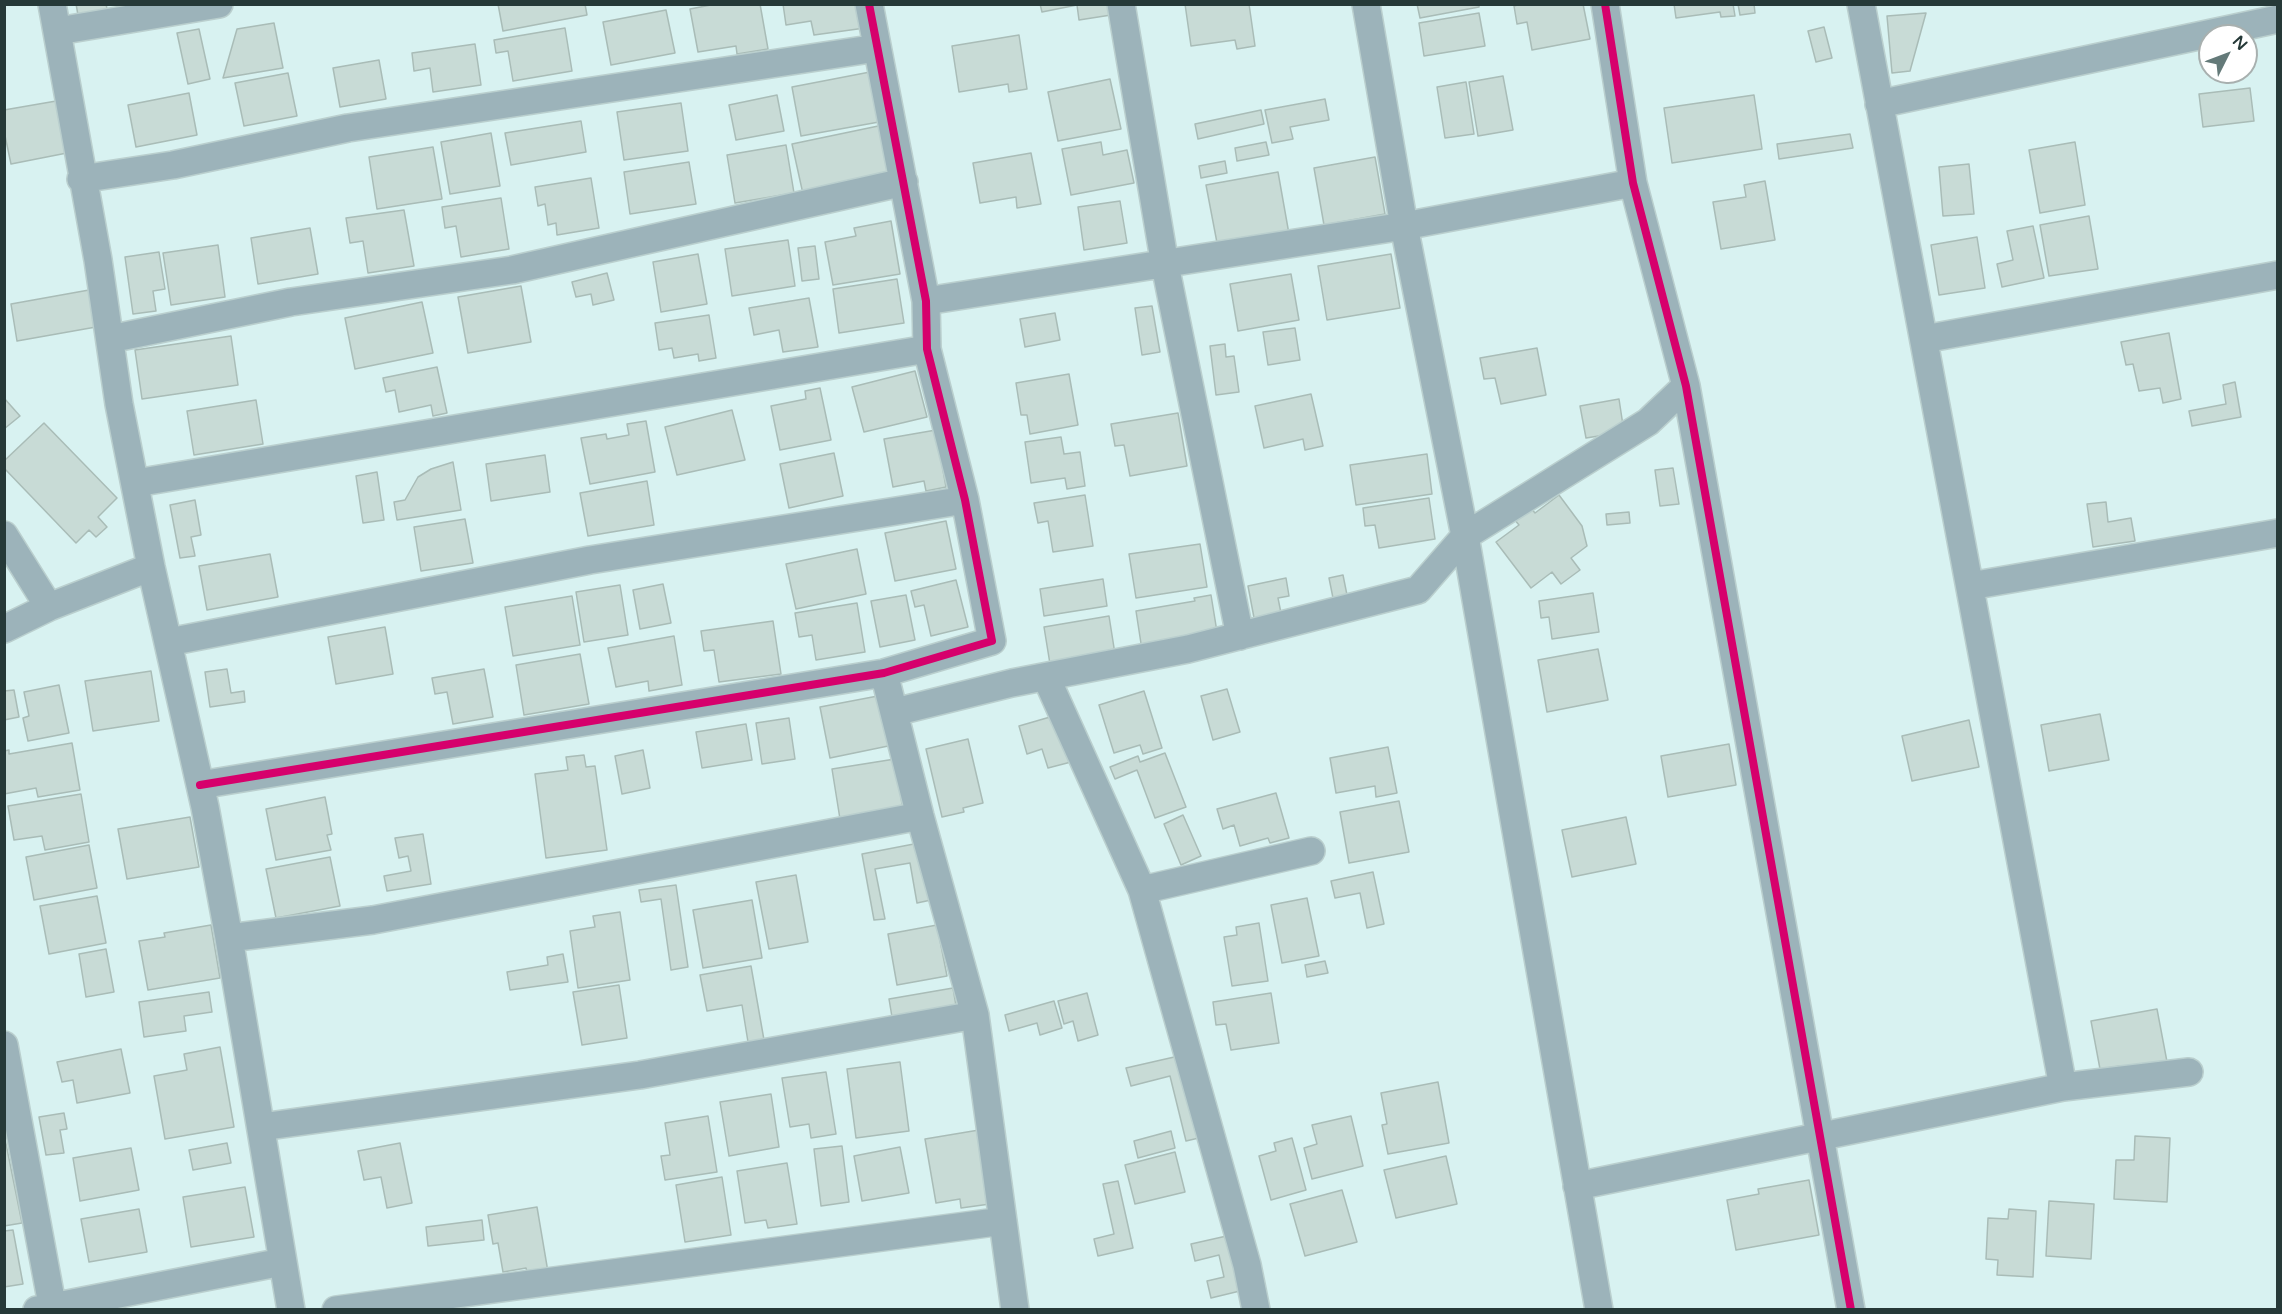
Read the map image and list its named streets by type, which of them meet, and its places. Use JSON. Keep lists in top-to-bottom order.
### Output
{
  "north": "top right"
}
